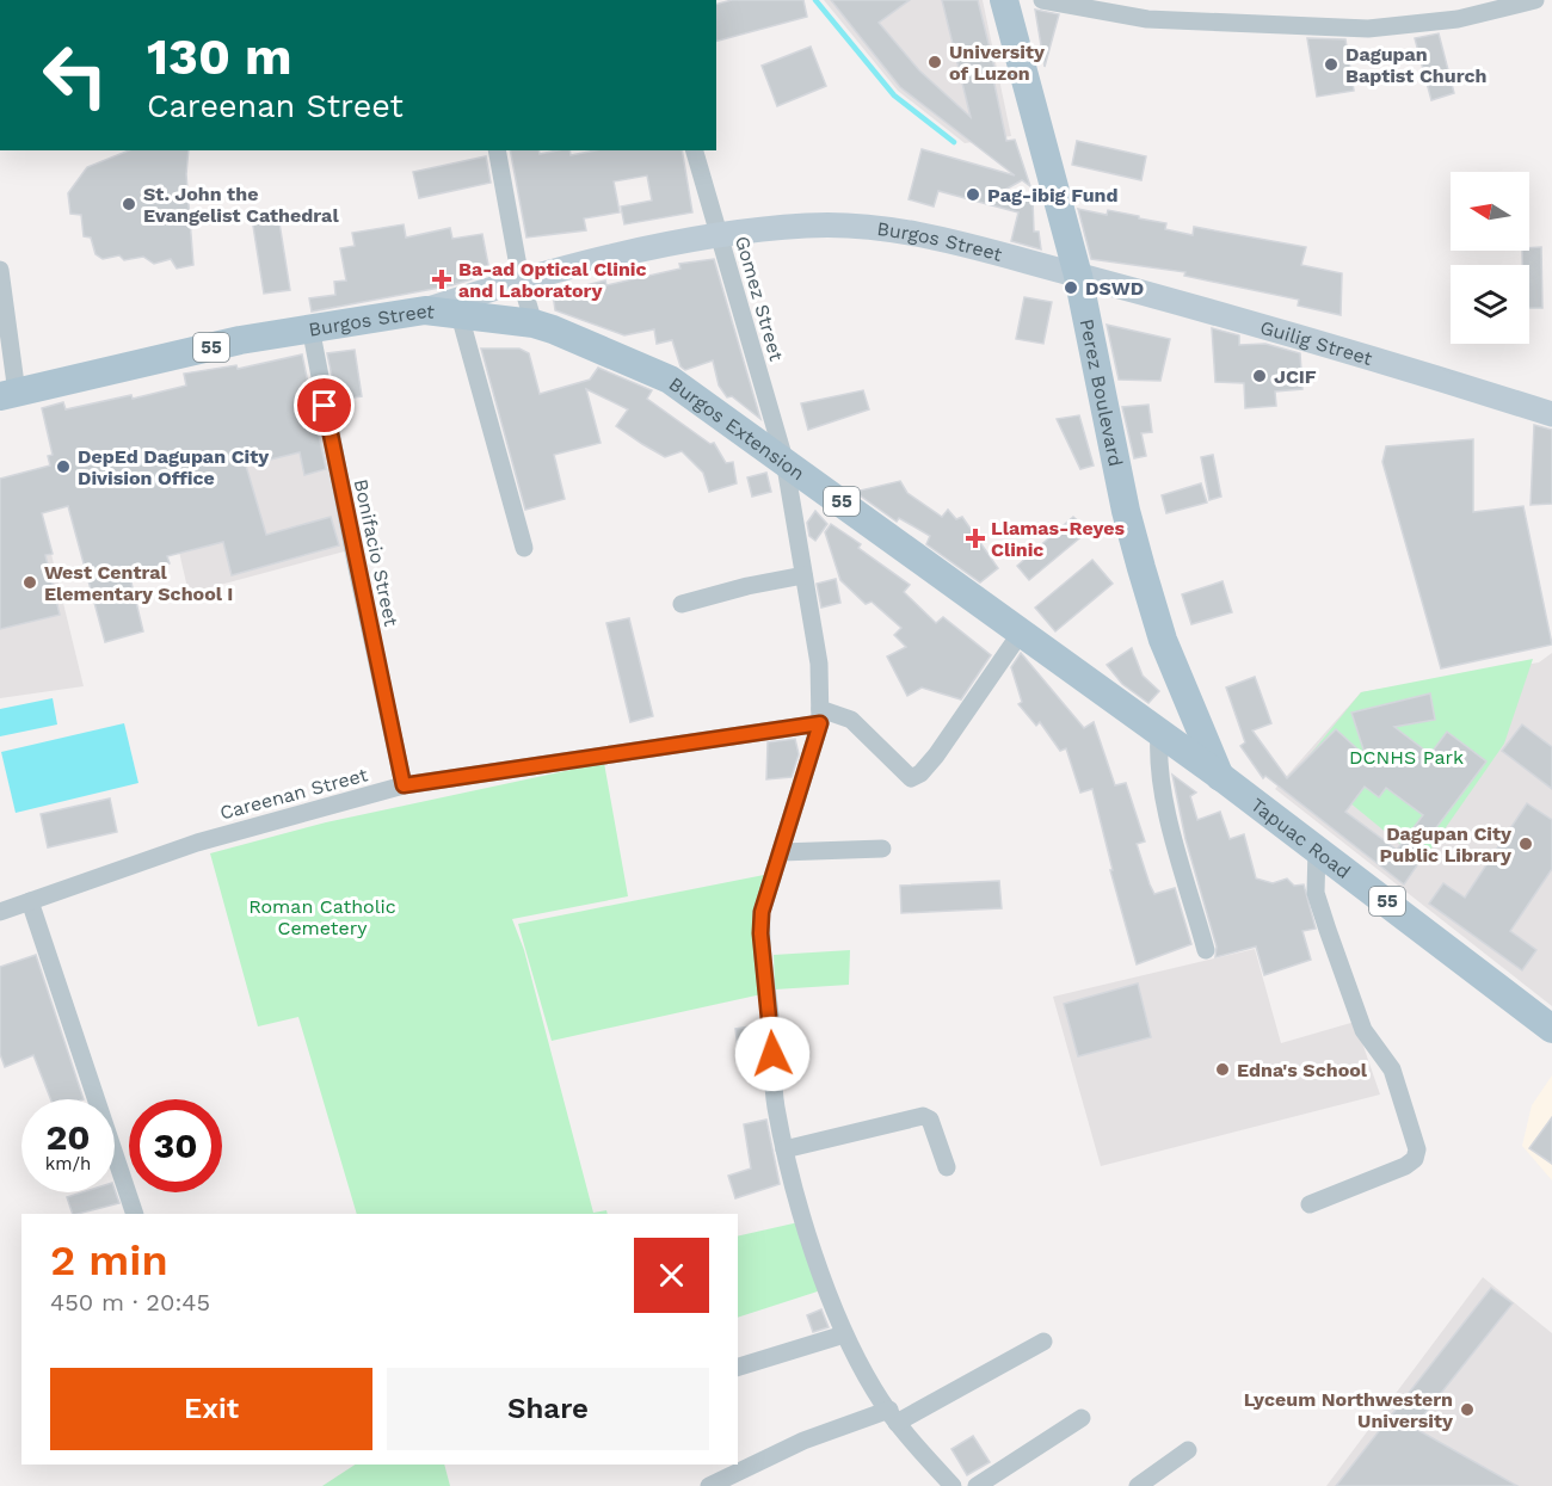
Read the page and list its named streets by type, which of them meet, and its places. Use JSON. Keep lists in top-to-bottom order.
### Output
{
  "streets": {
    "main road": [
      "Burgos Street",
      "55",
      "Perez Boulevard",
      "Burgos Extension",
      "Tapuac Road"
    ],
    "street": [
      "Gomez Street",
      "Guilig Street",
      "Bonifacio Street",
      "Careenan Street"
    ]
  },
  "crossings": [
    ["Burgos Street", "Gomez Street"],
    ["Burgos Street", "Guilig Street"],
    ["Burgos Street", "Perez Boulevard"],
    ["Burgos Street", "Burgos Extension"],
    ["Burgos Street", "Bonifacio Street"],
    ["Gomez Street", "Burgos Extension"],
    ["Gomez Street", "Careenan Street"],
    ["Guilig Street", "Perez Boulevard"],
    ["Perez Boulevard", "Burgos Extension"],
    ["Perez Boulevard", "Tapuac Road"],
    ["Burgos Extension", "Tapuac Road"],
    ["Bonifacio Street", "Careenan Street"]
  ],
  "parks": ["DCNHS Park", "Roman Catholic Cemetery"],
  "places": {
    "other": [
      "University of Luzon",
      "Dagupan Baptist Church",
      "Pag-ibig Fund",
      "St. John the Evangelist Cathedral",
      "DSWD",
      "JCIF",
      "DepEd Dagupan City Division Office",
      "West Central Elementary School I",
      "Dagupan City Public Library",
      "Edna's School",
      "Lyceum Northwestern University"
    ],
    "health": ["Ba-ad Optical Clinic and Laboratory", "Llamas-Reyes Clinic"]
  },
  "north": "left",
  "page": {
    "turn": ["130 m", "Careenan Street"],
    "speed": "20 km/h",
    "limit": "30",
    "heading": ["2 min", "450 m · 20:45"],
    "buttons": ["Exit", "Share"]
  }
}
